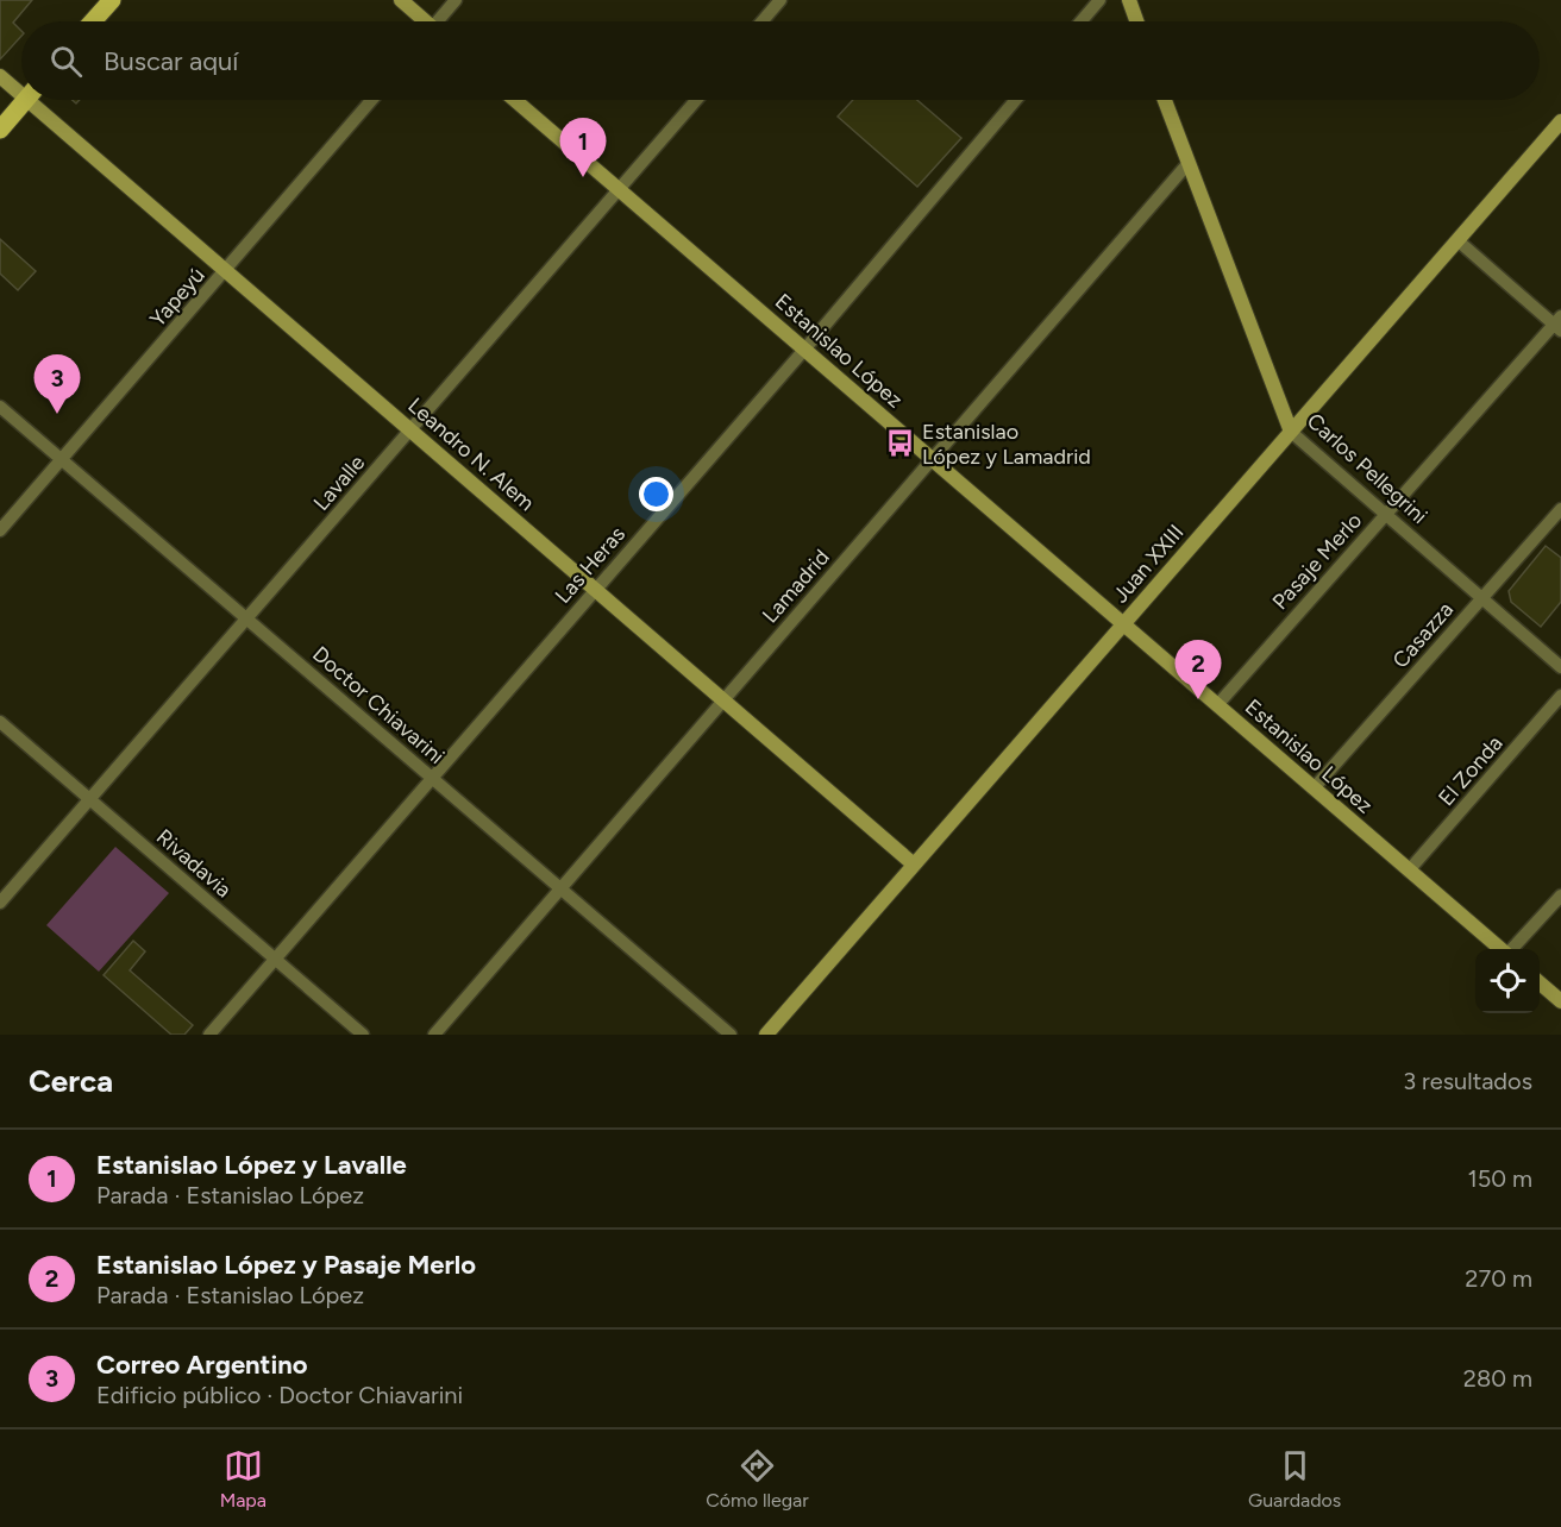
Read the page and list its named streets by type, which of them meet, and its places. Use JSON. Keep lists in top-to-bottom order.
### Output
{
  "streets": {
    "main road": [
      "Estanislao López",
      "Leandro N. Alem",
      "Carlos Pellegrini",
      "Juan XXIII"
    ],
    "street": [
      "Yapeyú",
      "Lavalle",
      "Pasaje Merlo",
      "Las Heras",
      "Lamadrid",
      "Casazza",
      "Doctor Chiavarini",
      "El Zonda",
      "Rivadavia"
    ]
  },
  "crossings": [
    ["Yapeyú", "Leandro N. Alem"],
    ["Yapeyú", "Doctor Chiavarini"],
    ["Estanislao López", "Lavalle"],
    ["Estanislao López", "Pasaje Merlo"],
    ["Estanislao López", "Juan XXIII"],
    ["Estanislao López", "Las Heras"],
    ["Estanislao López", "Lamadrid"],
    ["Estanislao López", "Casazza"],
    ["Estanislao López", "El Zonda"],
    ["Leandro N. Alem", "Lavalle"],
    ["Leandro N. Alem", "Juan XXIII"],
    ["Leandro N. Alem", "Las Heras"],
    ["Leandro N. Alem", "Lamadrid"],
    ["Carlos Pellegrini", "Pasaje Merlo"],
    ["Carlos Pellegrini", "Juan XXIII"],
    ["Carlos Pellegrini", "Lamadrid"],
    ["Carlos Pellegrini", "Casazza"],
    ["Lavalle", "Doctor Chiavarini"],
    ["Lavalle", "Rivadavia"],
    ["Las Heras", "Doctor Chiavarini"],
    ["Las Heras", "Rivadavia"],
    ["Lamadrid", "Doctor Chiavarini"]
  ],
  "places": {
    "bus stop": ["Estanislao López y Lamadrid"]
  },
  "page": {
    "search": "Buscar aquí",
    "pins": ["1", "3", "2"],
    "heading": ["Cerca", "3 resultados"],
    "list": [
      {
        "mark": "1",
        "name": "Estanislao López y Lavalle",
        "note": "Parada · Estanislao López",
        "value": "150 m"
      },
      {
        "mark": "2",
        "name": "Estanislao López y Pasaje Merlo",
        "note": "Parada · Estanislao López",
        "value": "270 m"
      },
      {
        "mark": "3",
        "name": "Correo Argentino",
        "note": "Edificio público · Doctor Chiavarini",
        "value": "280 m"
      }
    ],
    "nav": ["Mapa", "Cómo llegar", "Guardados"]
  }
}
